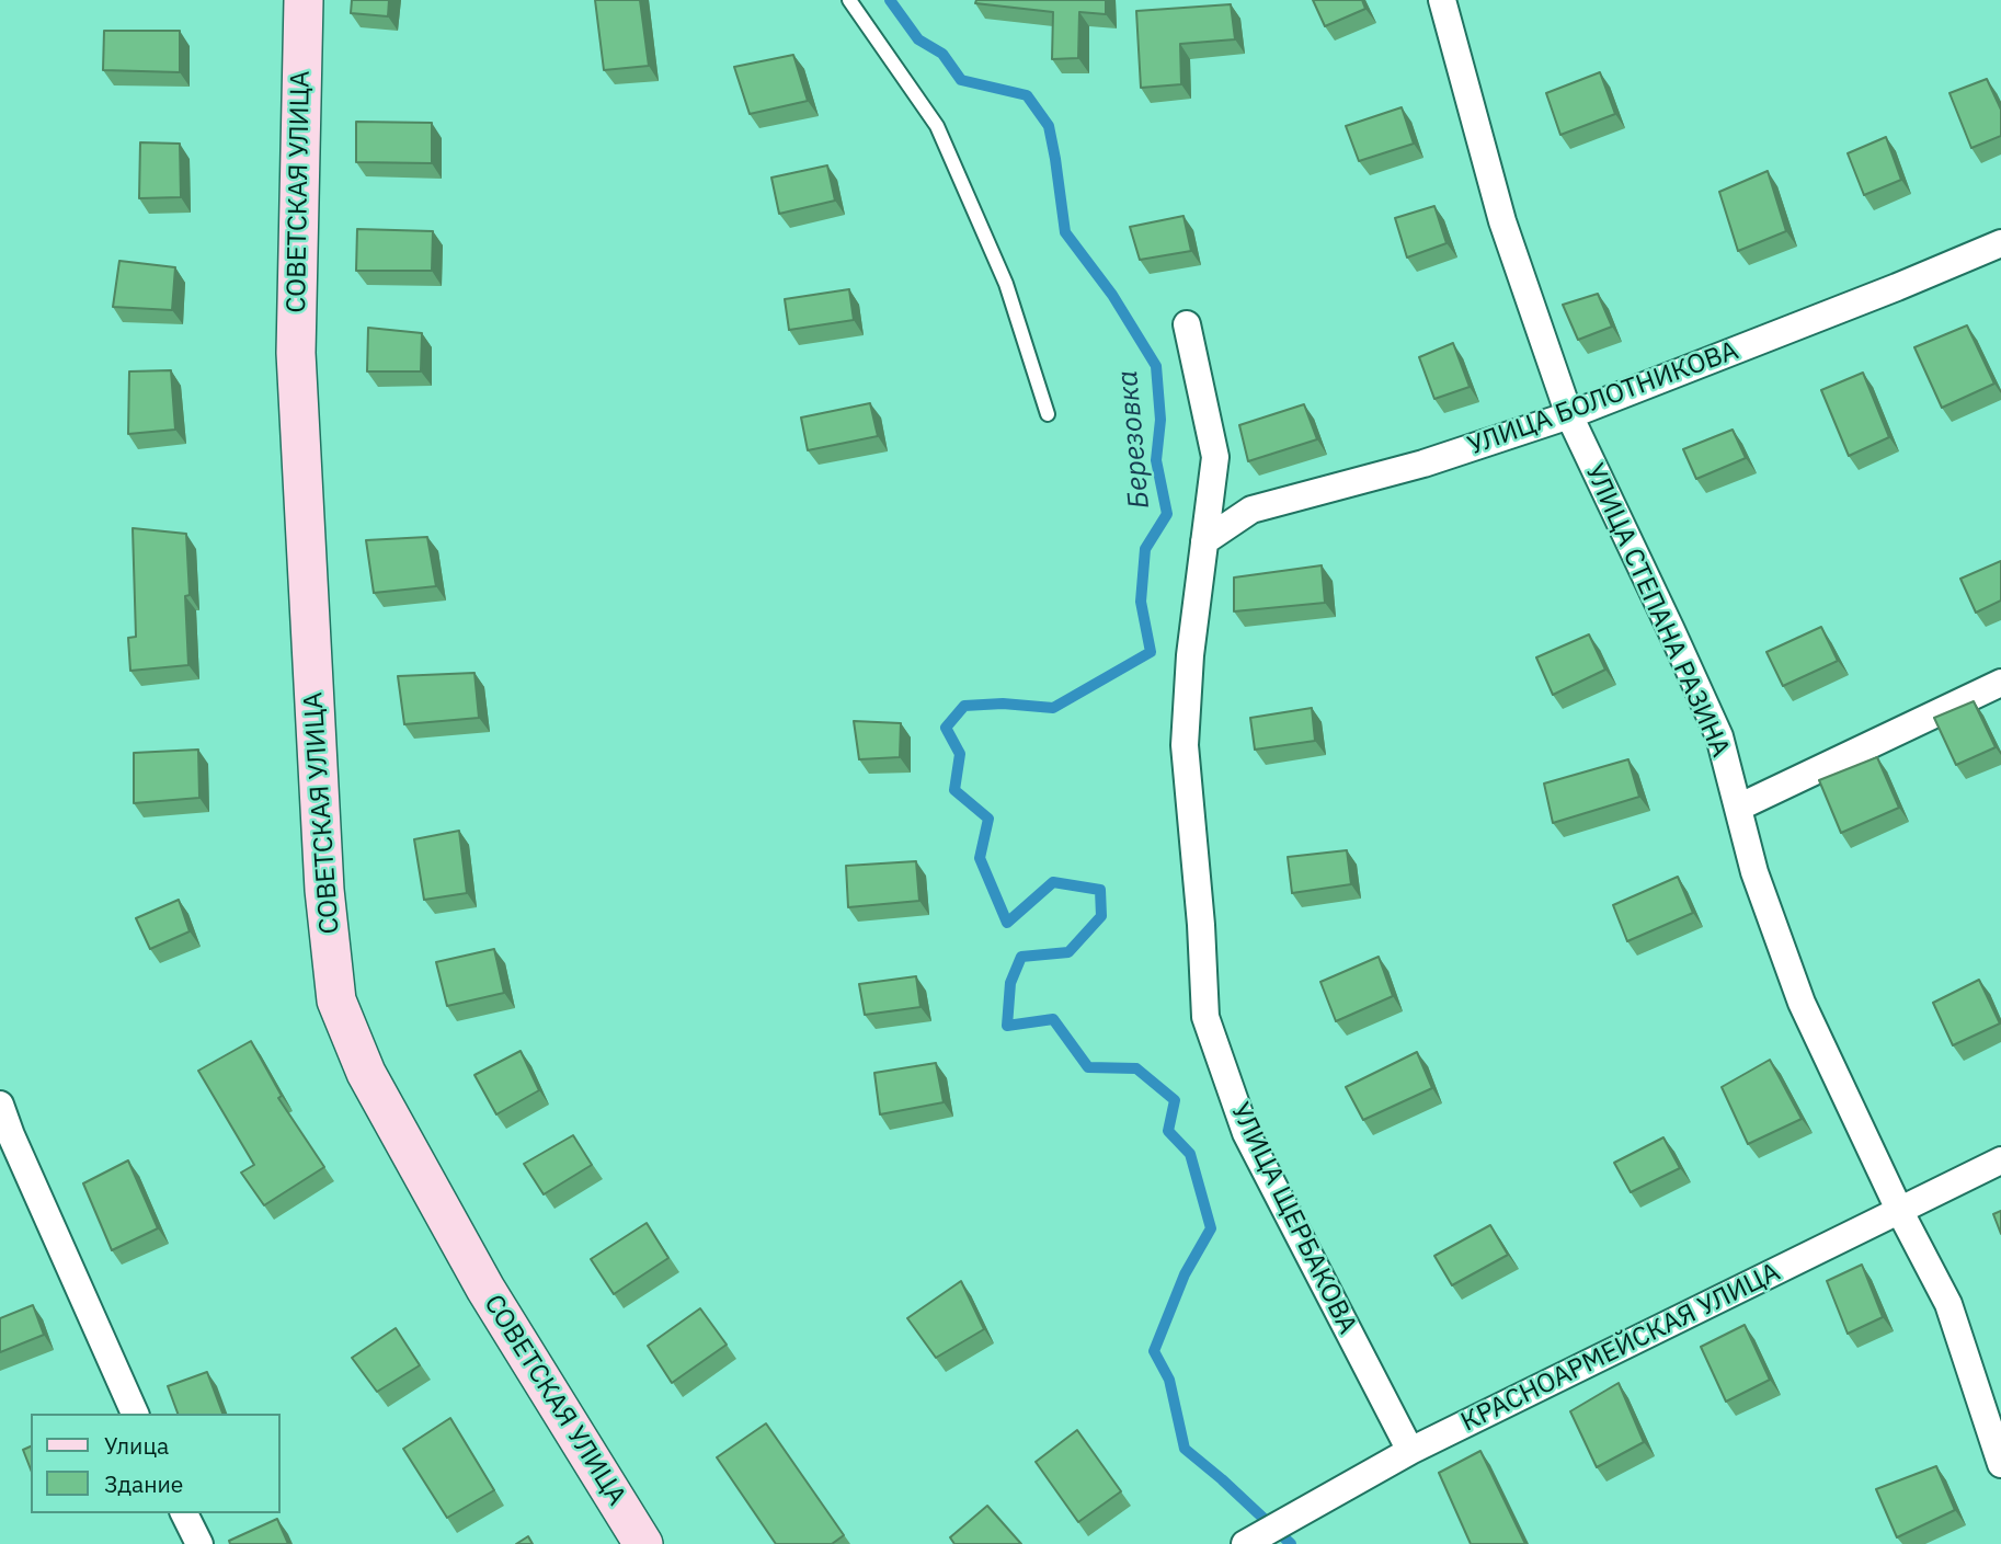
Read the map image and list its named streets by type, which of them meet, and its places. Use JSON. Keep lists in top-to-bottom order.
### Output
{
  "streets": {
    "street": [
      "СОВЕТСКАЯ УЛИЦА",
      "УЛИЦА БОЛОТНИКОВА",
      "УЛИЦА СТЕПАНА РАЗИНА",
      "УЛИЦА ЩЕРБАКОВА",
      "КРАСНОАРМЕЙСКАЯ УЛИЦА"
    ]
  },
  "crossings": [
    ["УЛИЦА БОЛОТНИКОВА", "УЛИЦА СТЕПАНА РАЗИНА"],
    ["УЛИЦА БОЛОТНИКОВА", "УЛИЦА ЩЕРБАКОВА"],
    ["УЛИЦА СТЕПАНА РАЗИНА", "КРАСНОАРМЕЙСКАЯ УЛИЦА"],
    ["УЛИЦА ЩЕРБАКОВА", "КРАСНОАРМЕЙСКАЯ УЛИЦА"]
  ],
  "water": ["Березовка"],
  "legend": ["Улица", "Здание"]
}
